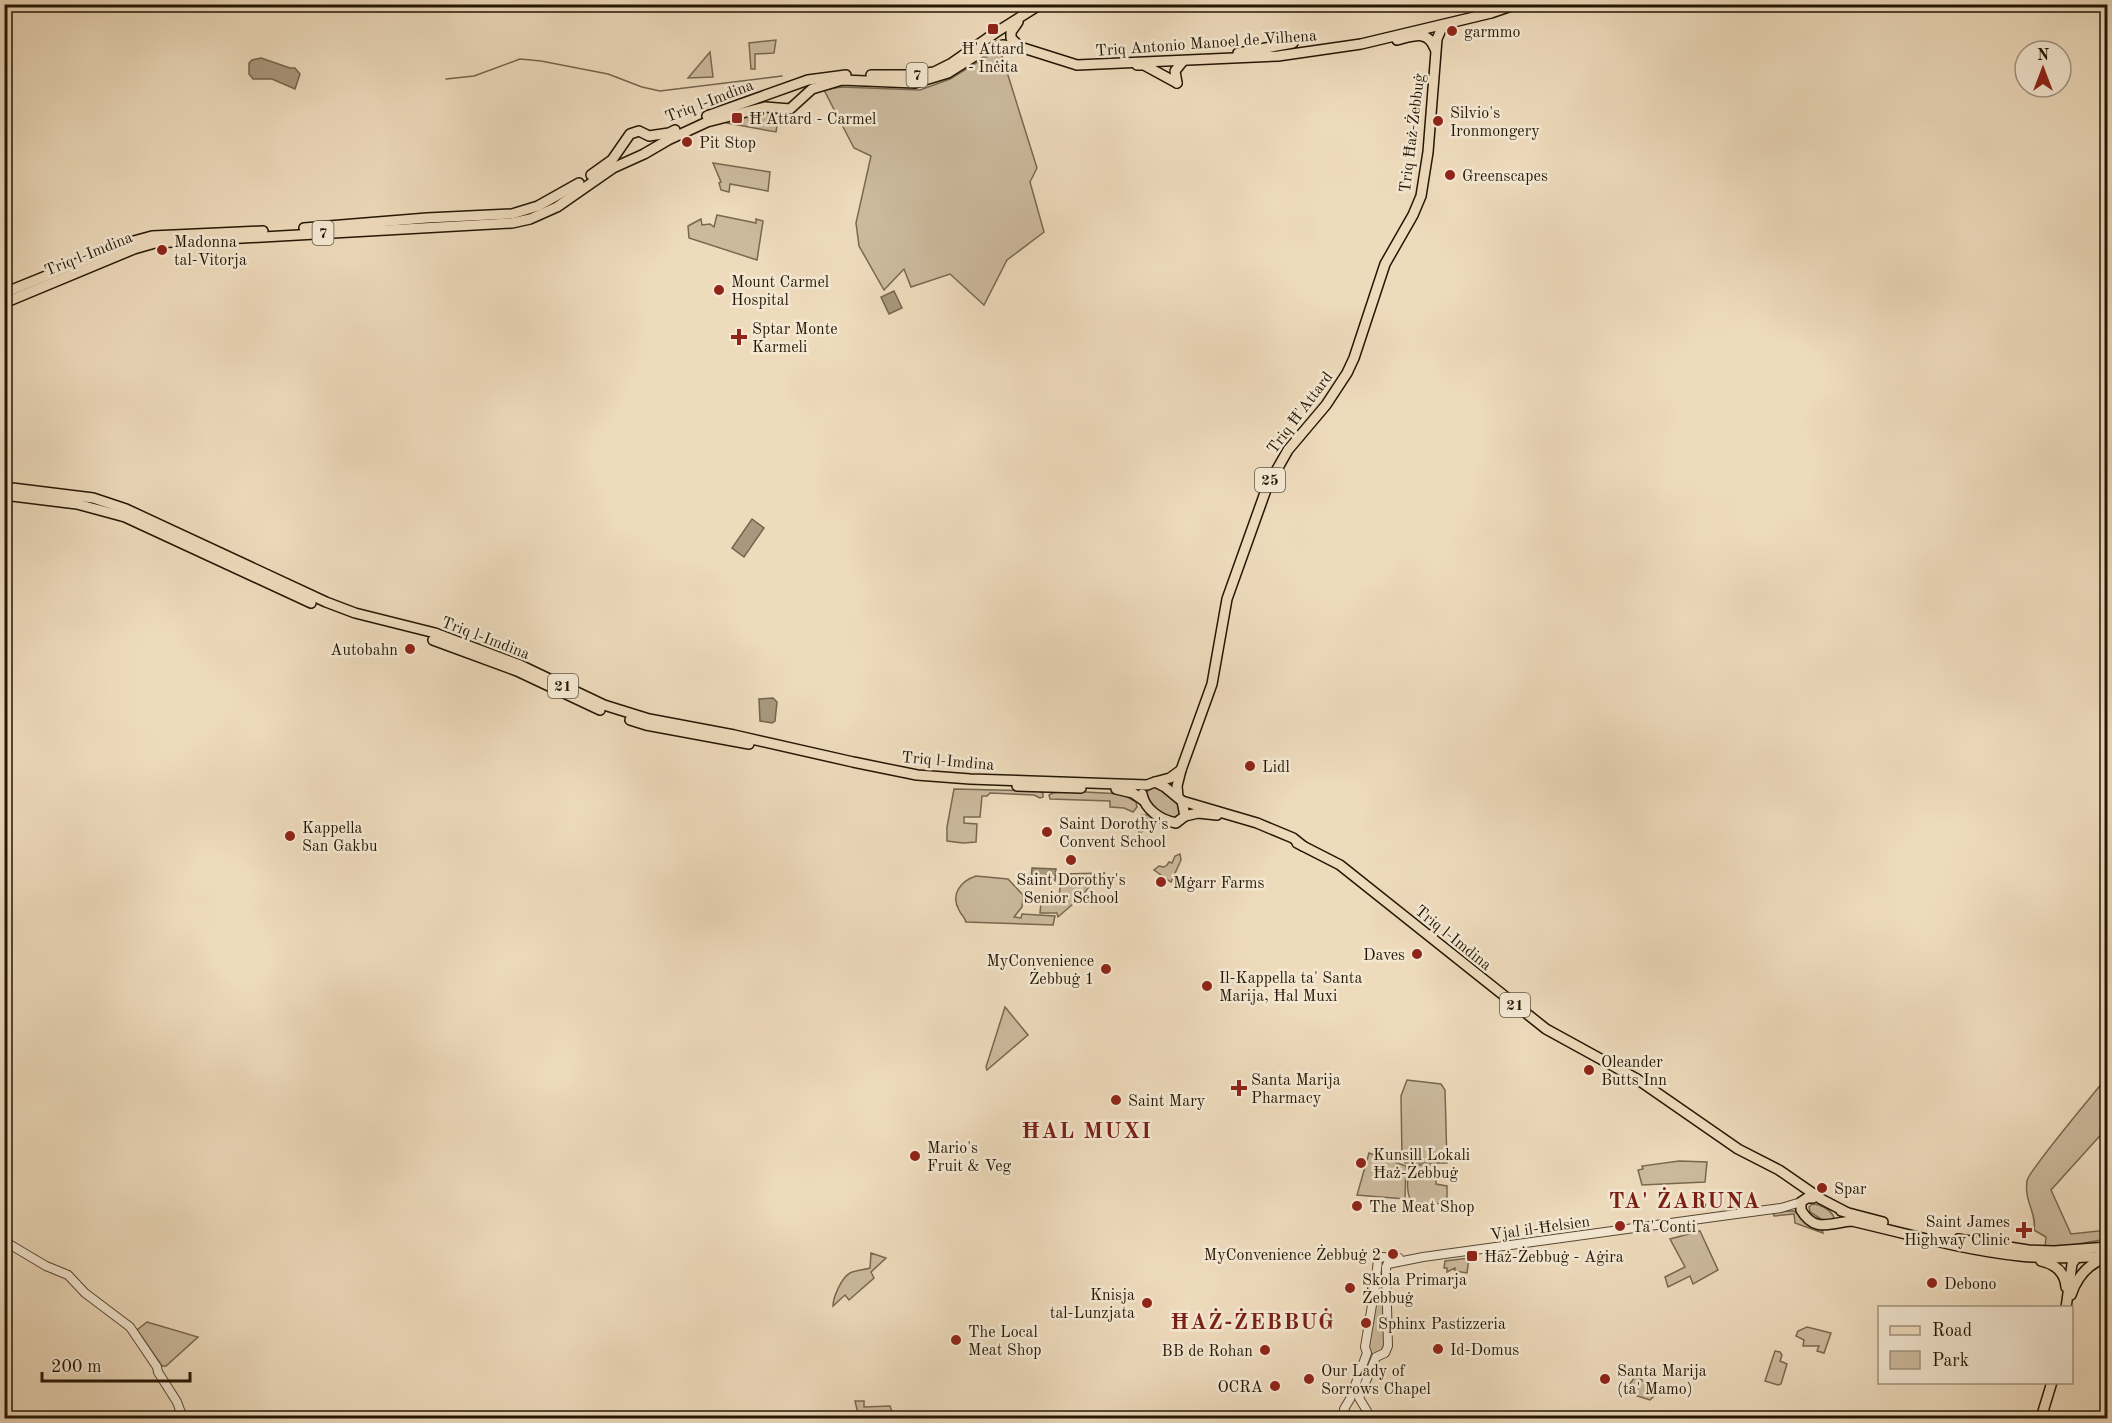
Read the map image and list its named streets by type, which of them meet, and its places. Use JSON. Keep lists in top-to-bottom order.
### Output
{
  "streets": {
    "main road": [
      "Triq Antonio Manoel de Vilhena",
      "7",
      "Triq l-Imdina",
      "Triq Ħaż-Żebbuġ",
      "Triq Ħ'Attard",
      "25",
      "21"
    ],
    "street": ["Vjal il-Ħelsien"]
  },
  "crossings": [
    ["Triq Antonio Manoel de Vilhena", "Triq l-Imdina"],
    ["Triq Antonio Manoel de Vilhena", "Triq Ħaż-Żebbuġ"],
    ["Triq l-Imdina", "Triq Ħ'Attard"],
    ["Triq l-Imdina", "Vjal il-Ħelsien"],
    ["Triq Ħaż-Żebbuġ", "Triq Ħ'Attard"]
  ],
  "districts": ["ĦAL MUXI", "TA' ŻARUNA", "ĦAŻ-ŻEBBUĠ"],
  "places": {
    "transit": ["Ħ'Attard - Inċita", "Ħ'Attard - Carmel", "Ħaż-Żebbuġ - Aġira"],
    "other": [
      "garmmo",
      "Silvio's Ironmongery",
      "Pit Stop",
      "Greenscapes",
      "Madonna tal-Vitorja",
      "Mount Carmel Hospital",
      "Autobahn",
      "Lidl",
      "Saint Dorothy's Convent School",
      "Kappella San Gakbu",
      "Saint Dorothy's Senior School",
      "Mġarr Farms",
      "Daves",
      "MyConvenience Żebbuġ 1",
      "Il-Kappella ta' Santa Marija, Ħal Muxi",
      "Oleander Butts Inn",
      "Saint Mary",
      "Mario's Fruit & Veg",
      "Kunsill Lokali Ħaż-Żebbuġ",
      "Spar",
      "The Meat Shop",
      "Ta' Conti",
      "MyConvenience Żebbuġ 2",
      "Debono",
      "Skola Primarja Żebbuġ",
      "Knisja tal-Lunzjata",
      "Sphinx Pastizzeria",
      "The Local Meat Shop",
      "Id-Domus",
      "BB de Rohan",
      "Our Lady of Sorrows Chapel",
      "Santa Marija (ta' Mamo)",
      "OCRA"
    ],
    "health": ["Sptar Monte Karmeli", "Santa Marija Pharmacy", "Saint James Highway Clinic"]
  },
  "legend": ["Road", "Park"],
  "scale_bar": "200 m",
  "north": "top"
}
